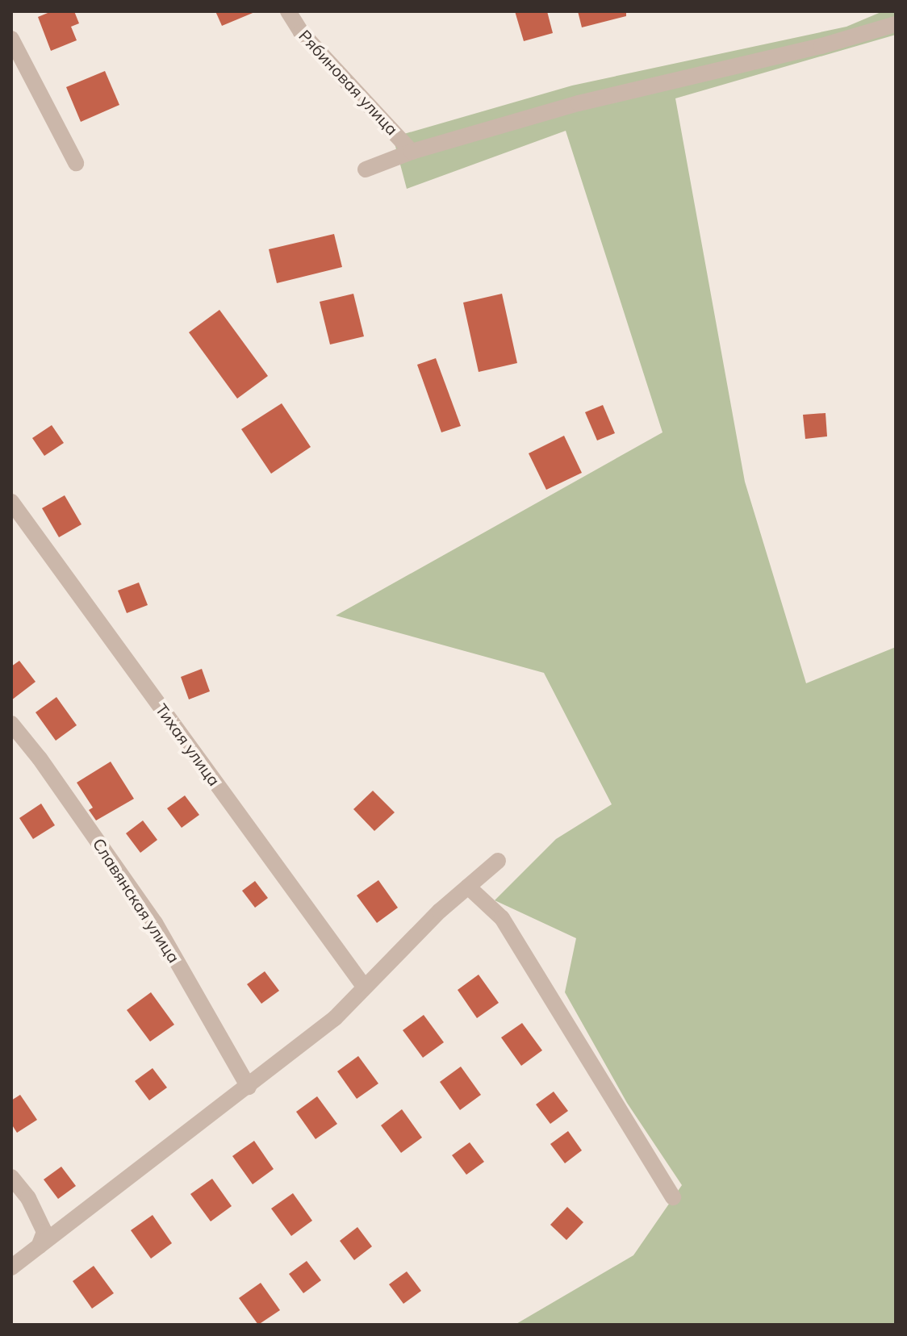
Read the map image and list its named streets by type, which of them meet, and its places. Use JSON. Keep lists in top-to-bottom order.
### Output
{
  "streets": {
    "street": ["Рябиновая улица", "Тихая улица", "Славянская улица"]
  }
}
